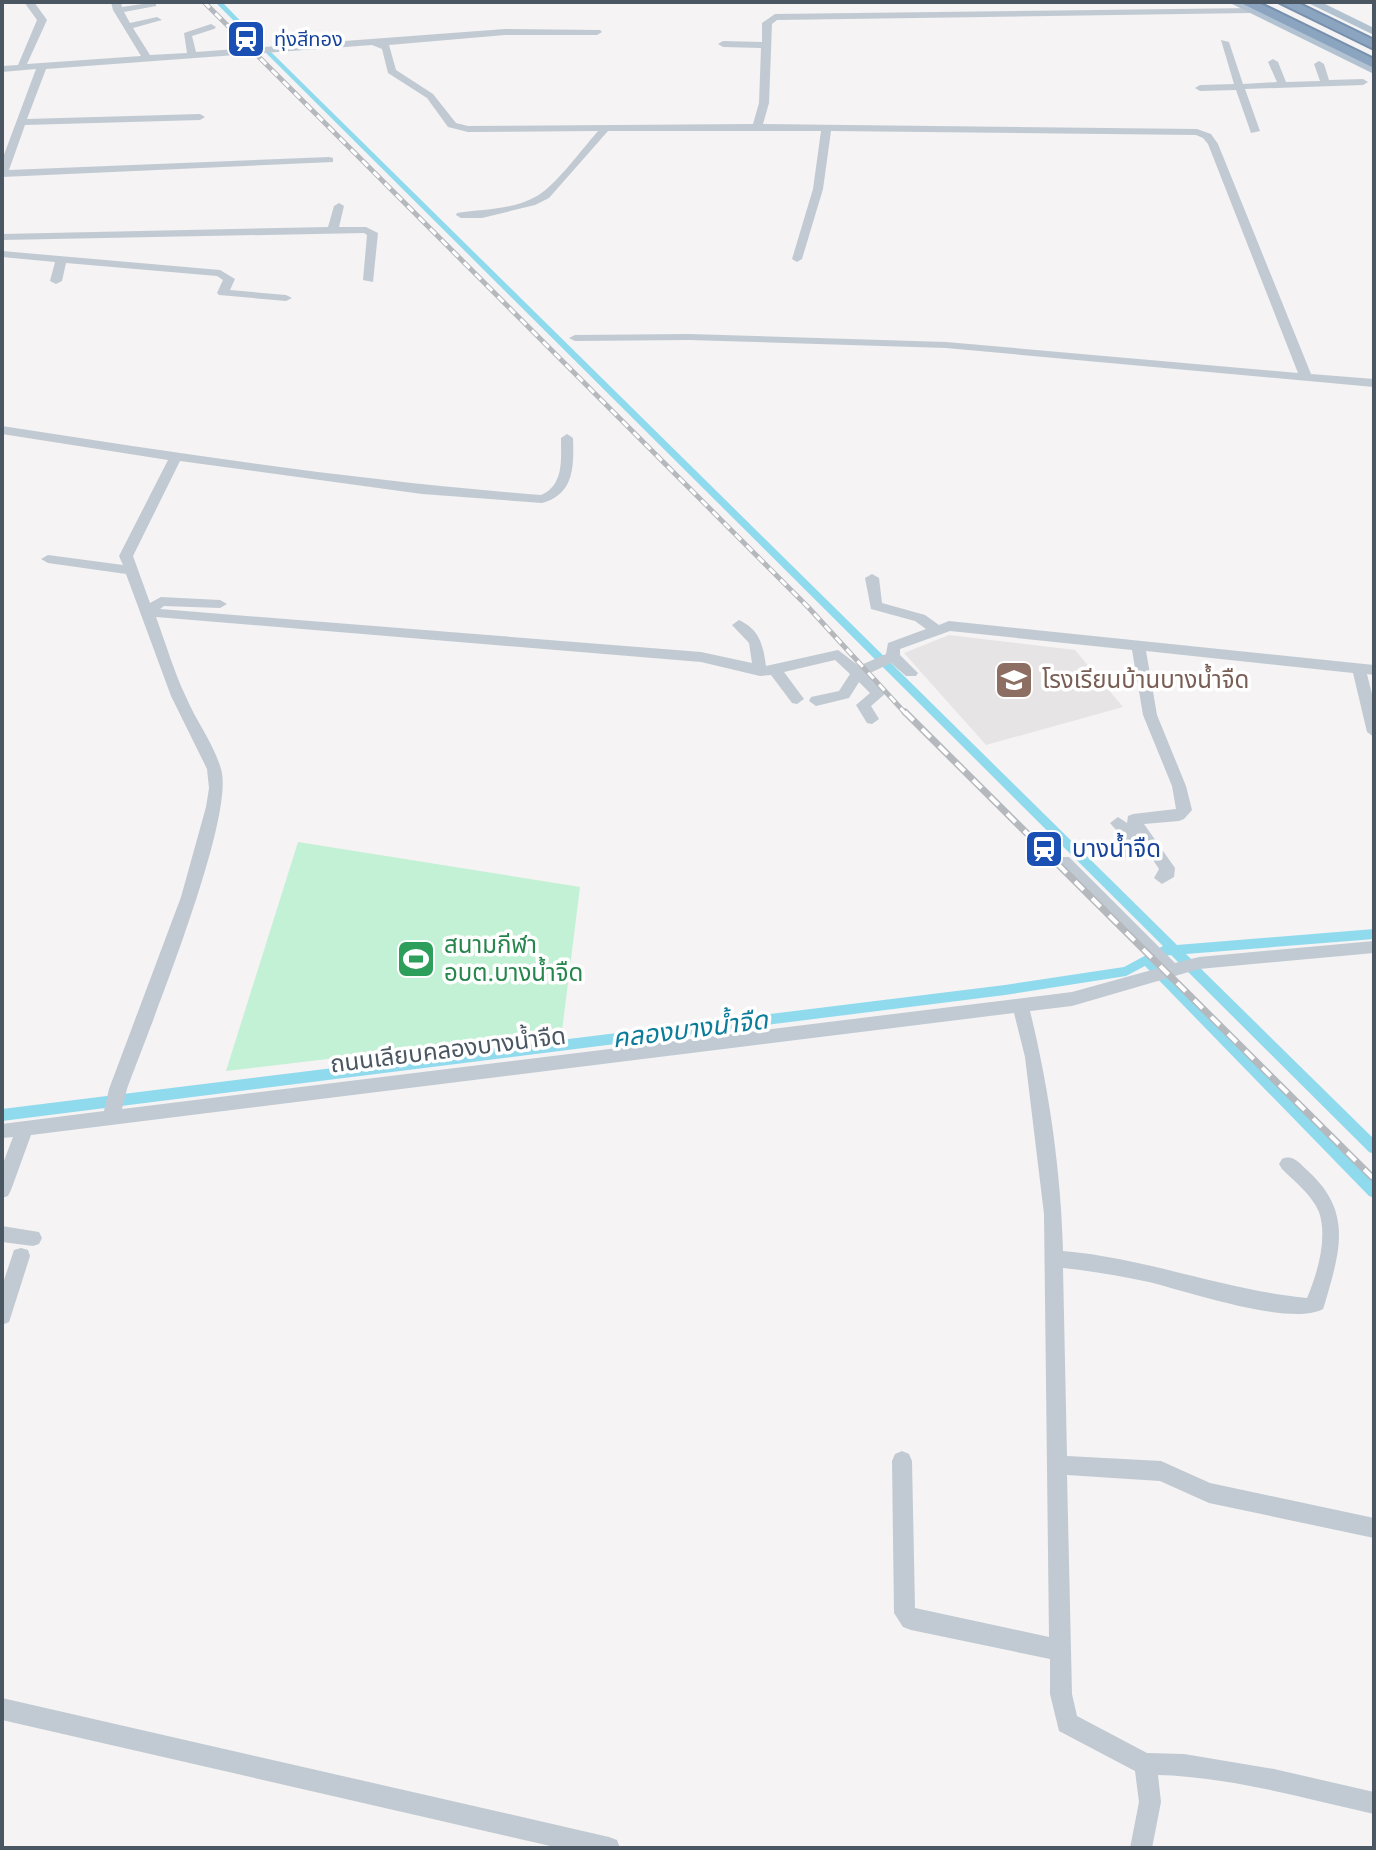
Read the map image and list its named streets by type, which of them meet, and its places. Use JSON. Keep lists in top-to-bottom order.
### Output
{
  "streets": {
    "street": ["ถนนเลียบคลองบางน้ำจืด"]
  },
  "water": ["คลองบางน้ำจืด"],
  "places": {
    "station": ["ทุ่งสีทอง", "บางน้ำจืด"],
    "school or university": ["โรงเรียนบ้านบางนํ้าจืด"],
    "sports": ["สนามกีฬา อบต.บางน้ำจืด"]
  }
}
